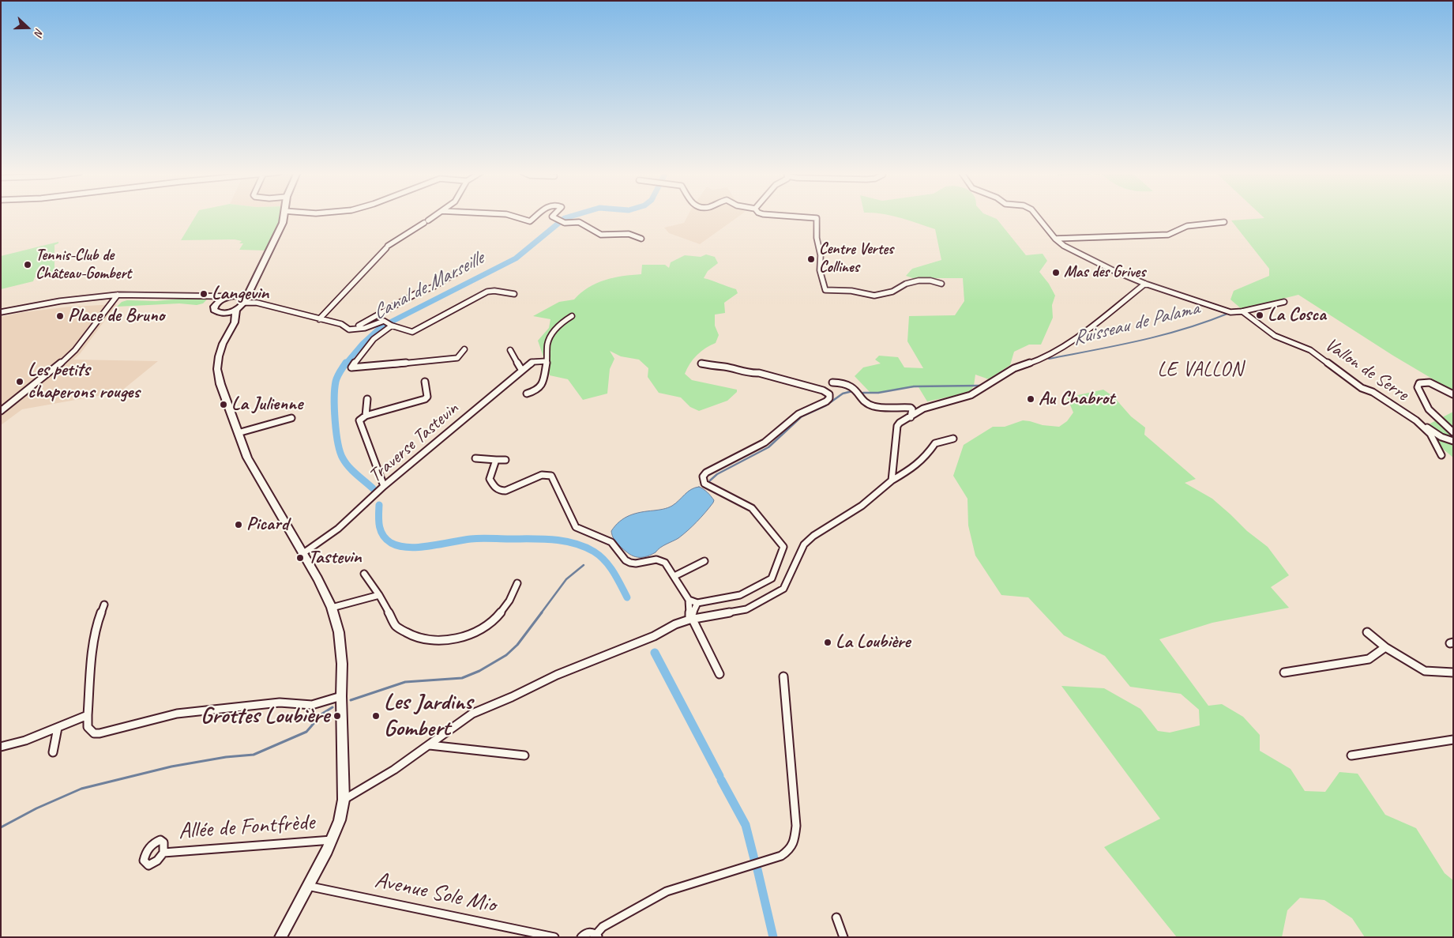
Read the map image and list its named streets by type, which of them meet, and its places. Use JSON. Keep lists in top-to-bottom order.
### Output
{
  "streets": {
    "street": [
      "Vallon de Serre",
      "Traverse Tastevin",
      "Allée de Fontfrède",
      "Avenue Sole Mio"
    ]
  },
  "districts": ["LE VALLON"],
  "water": ["Canal de Marseille", "Ruisseau de Palama"],
  "places": [
    "Centre Vertes Collines",
    "Tennis-Club de Château-Gombert",
    "Mas des Grives",
    "Langevin",
    "La Cosca",
    "Place de Bruno",
    "Les petits chaperons rouges",
    "Au Chabrot",
    "La Julienne",
    "Picard",
    "Tastevin",
    "La Loubière",
    "Grottes Loubière",
    "Les Jardins Gombert"
  ],
  "north": "right"
}
